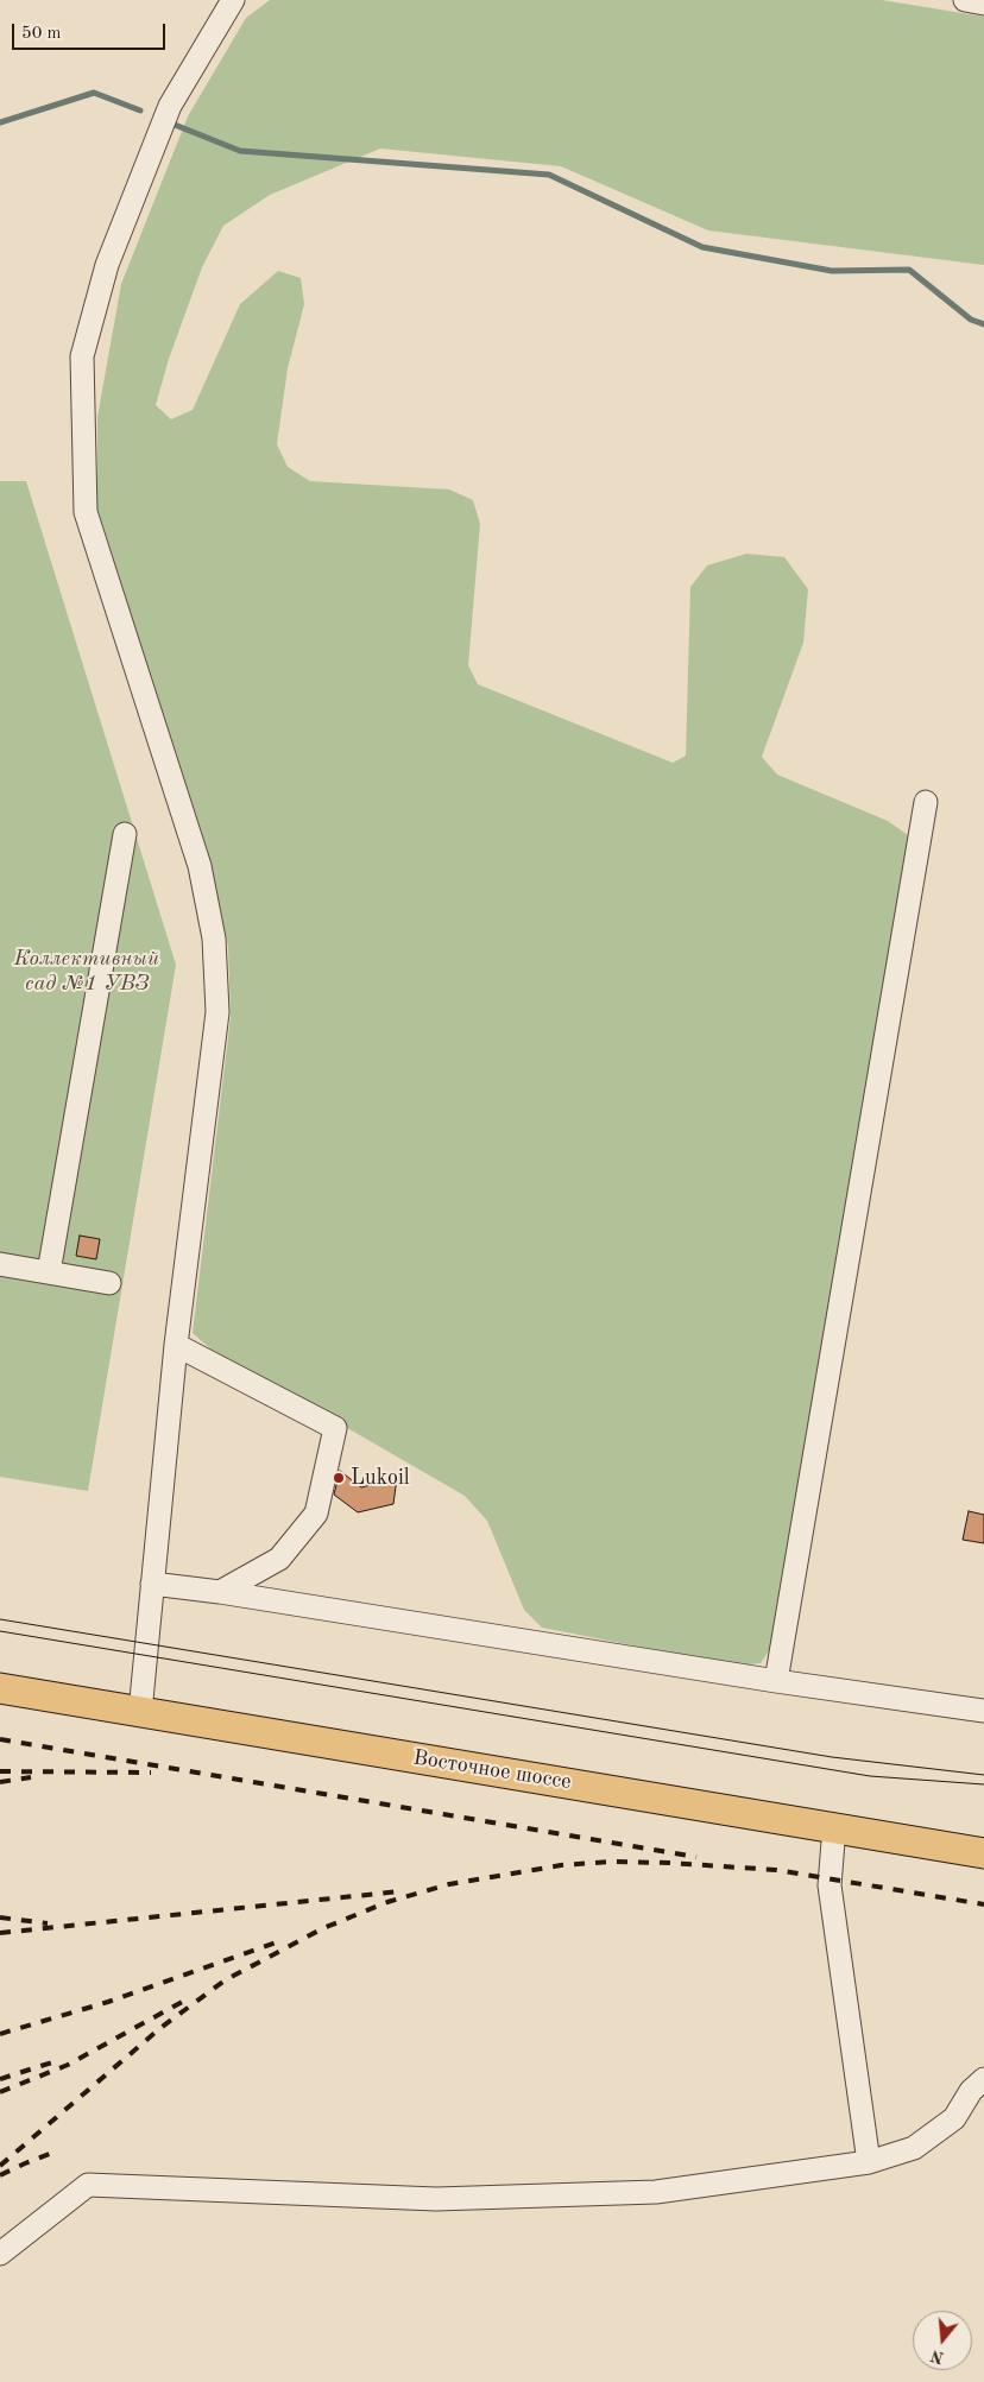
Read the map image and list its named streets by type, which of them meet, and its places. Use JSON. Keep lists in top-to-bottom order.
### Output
{
  "streets": {
    "main road": ["Восточное шоссе"]
  },
  "parks": ["Коллективный сад №1 УВЗ"],
  "places": ["Lukoil"],
  "scale_bar": "50 m",
  "north": "bottom"
}
